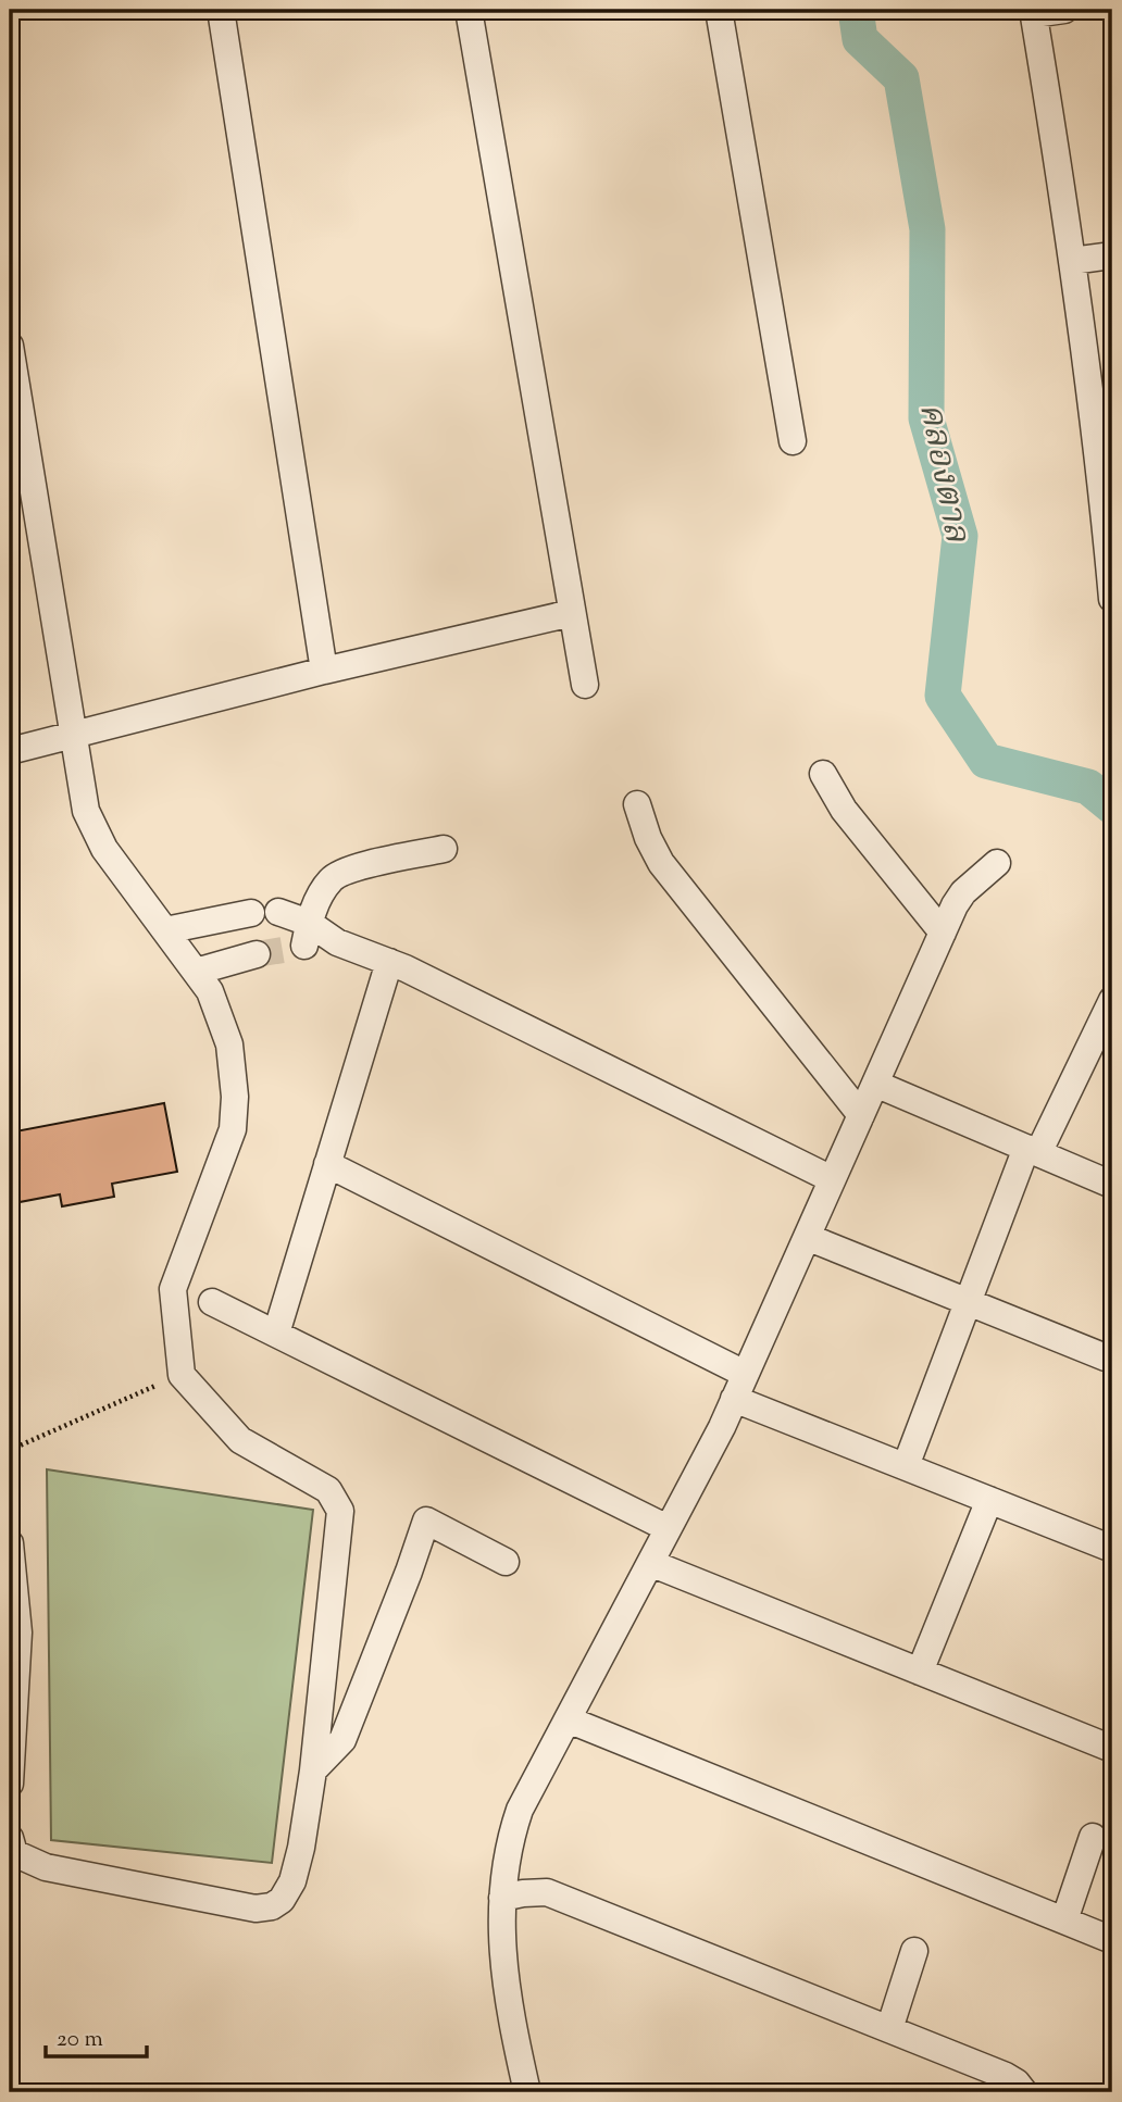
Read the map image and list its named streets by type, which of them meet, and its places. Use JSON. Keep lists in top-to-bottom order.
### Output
{
  "water": ["คลองตาล"],
  "scale_bar": "20 m"
}
